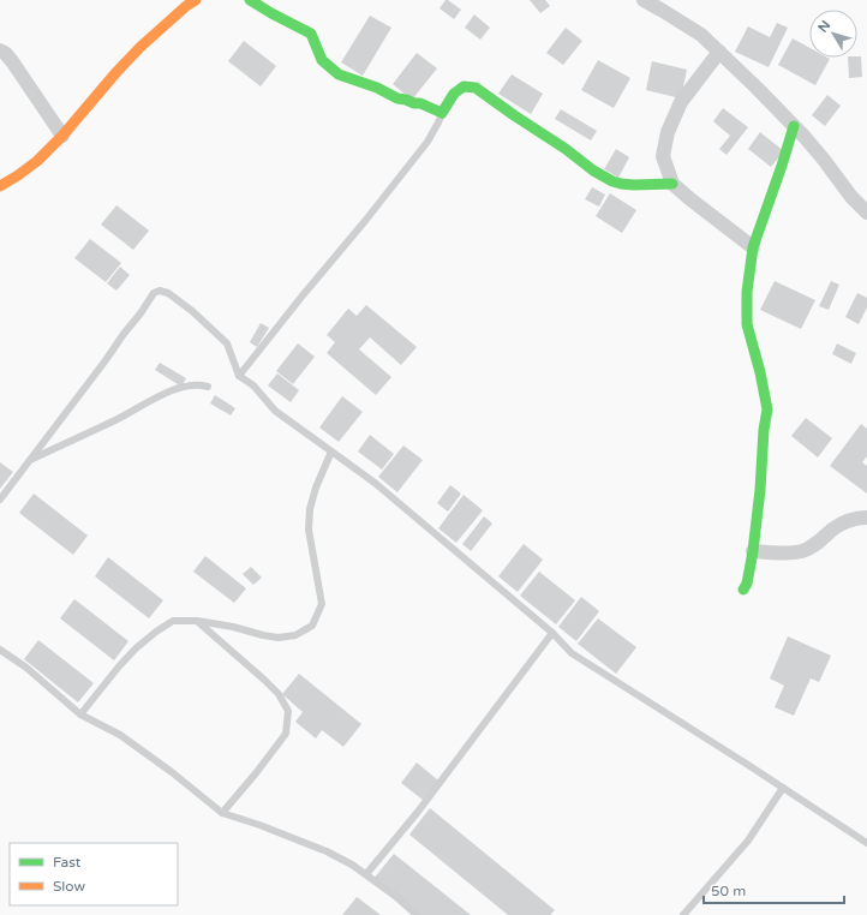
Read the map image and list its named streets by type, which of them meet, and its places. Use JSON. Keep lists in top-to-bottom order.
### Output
{
  "legend": ["Fast", "Slow"],
  "scale_bar": "50 m",
  "north": "top left"
}
